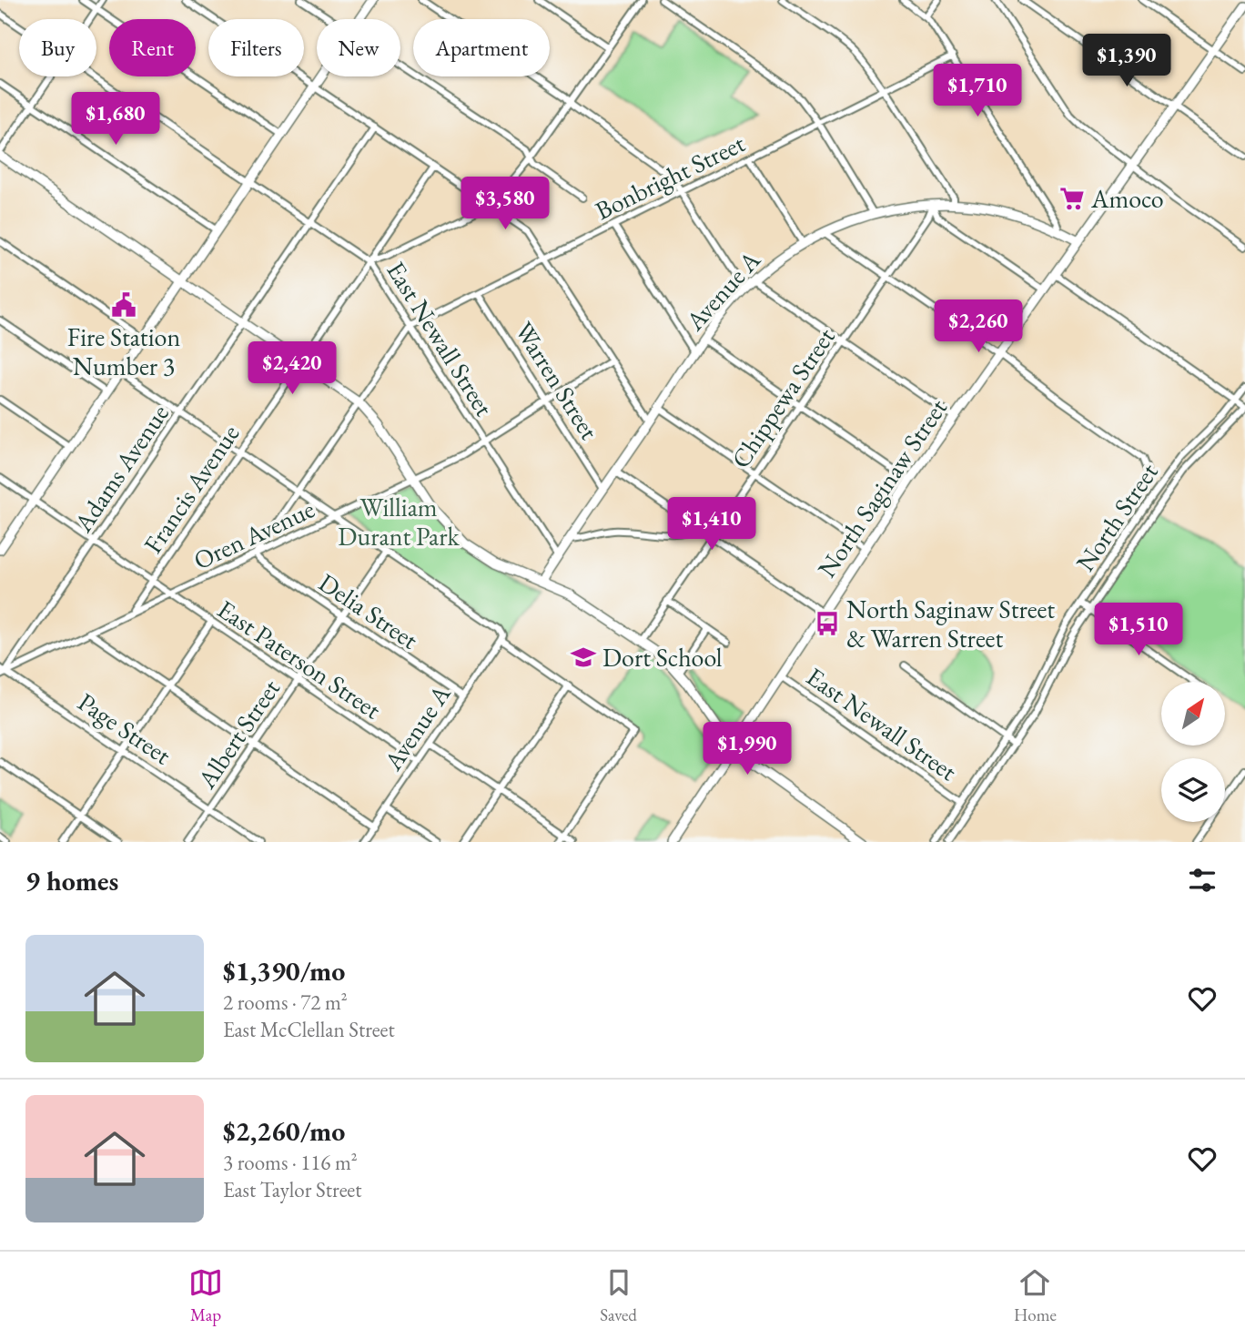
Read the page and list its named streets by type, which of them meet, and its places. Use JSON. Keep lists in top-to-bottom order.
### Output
{
  "streets": {
    "street": [
      "Bonbright Street",
      "Avenue A",
      "East Newall Street",
      "Warren Street",
      "Chippewa Street",
      "Adams Avenue",
      "North Saginaw Street",
      "Francis Avenue",
      "North Street",
      "Oren Avenue",
      "Delia Street",
      "East Paterson Street",
      "Page Street",
      "Albert Street"
    ]
  },
  "crossings": [
    ["Bonbright Street", "East Newall Street"],
    ["Bonbright Street", "Warren Street"],
    ["Bonbright Street", "Oren Avenue"],
    ["Bonbright Street", "Delia Street"],
    ["Avenue A", "East Newall Street"],
    ["Avenue A", "Warren Street"],
    ["Avenue A", "Chippewa Street"],
    ["Avenue A", "North Saginaw Street"],
    ["Avenue A", "Delia Street"],
    ["Avenue A", "East Paterson Street"],
    ["East Newall Street", "Adams Avenue"],
    ["East Newall Street", "North Saginaw Street"],
    ["East Newall Street", "Francis Avenue"],
    ["East Newall Street", "North Street"],
    ["East Newall Street", "Oren Avenue"],
    ["Warren Street", "Oren Avenue"],
    ["Adams Avenue", "Oren Avenue"],
    ["Adams Avenue", "East Paterson Street"],
    ["Adams Avenue", "Page Street"],
    ["Francis Avenue", "Oren Avenue"],
    ["Francis Avenue", "East Paterson Street"],
    ["Oren Avenue", "Delia Street"],
    ["Oren Avenue", "East Paterson Street"],
    ["Oren Avenue", "Page Street"],
    ["Delia Street", "Albert Street"],
    ["East Paterson Street", "Albert Street"],
    ["Page Street", "Albert Street"]
  ],
  "parks": ["William Durant Park"],
  "places": {
    "supermarket": ["Amoco"],
    "public building": ["Fire Station Number 3"],
    "bus stop": ["North Saginaw Street & Warren Street"],
    "school or university": ["Dort School"]
  },
  "north": "top right",
  "page": {
    "chip": [
      "Buy",
      "Rent",
      "Filters",
      "New",
      "Apartment"
    ],
    "price": [
      "$1,390",
      "$1,710",
      "$1,680",
      "$3,580",
      "$2,260",
      "$2,420",
      "$1,410",
      "$1,510",
      "$1,990"
    ],
    "heading": "9 homes",
    "list": [
      {
        "name": "$1,390/mo",
        "note": "2 rooms · 72 m² · East McClellan Street"
      },
      {
        "name": "$2,260/mo",
        "note": "3 rooms · 116 m² · East Taylor Street"
      }
    ],
    "tabs": ["Map", "Saved", "Home"]
  }
}
